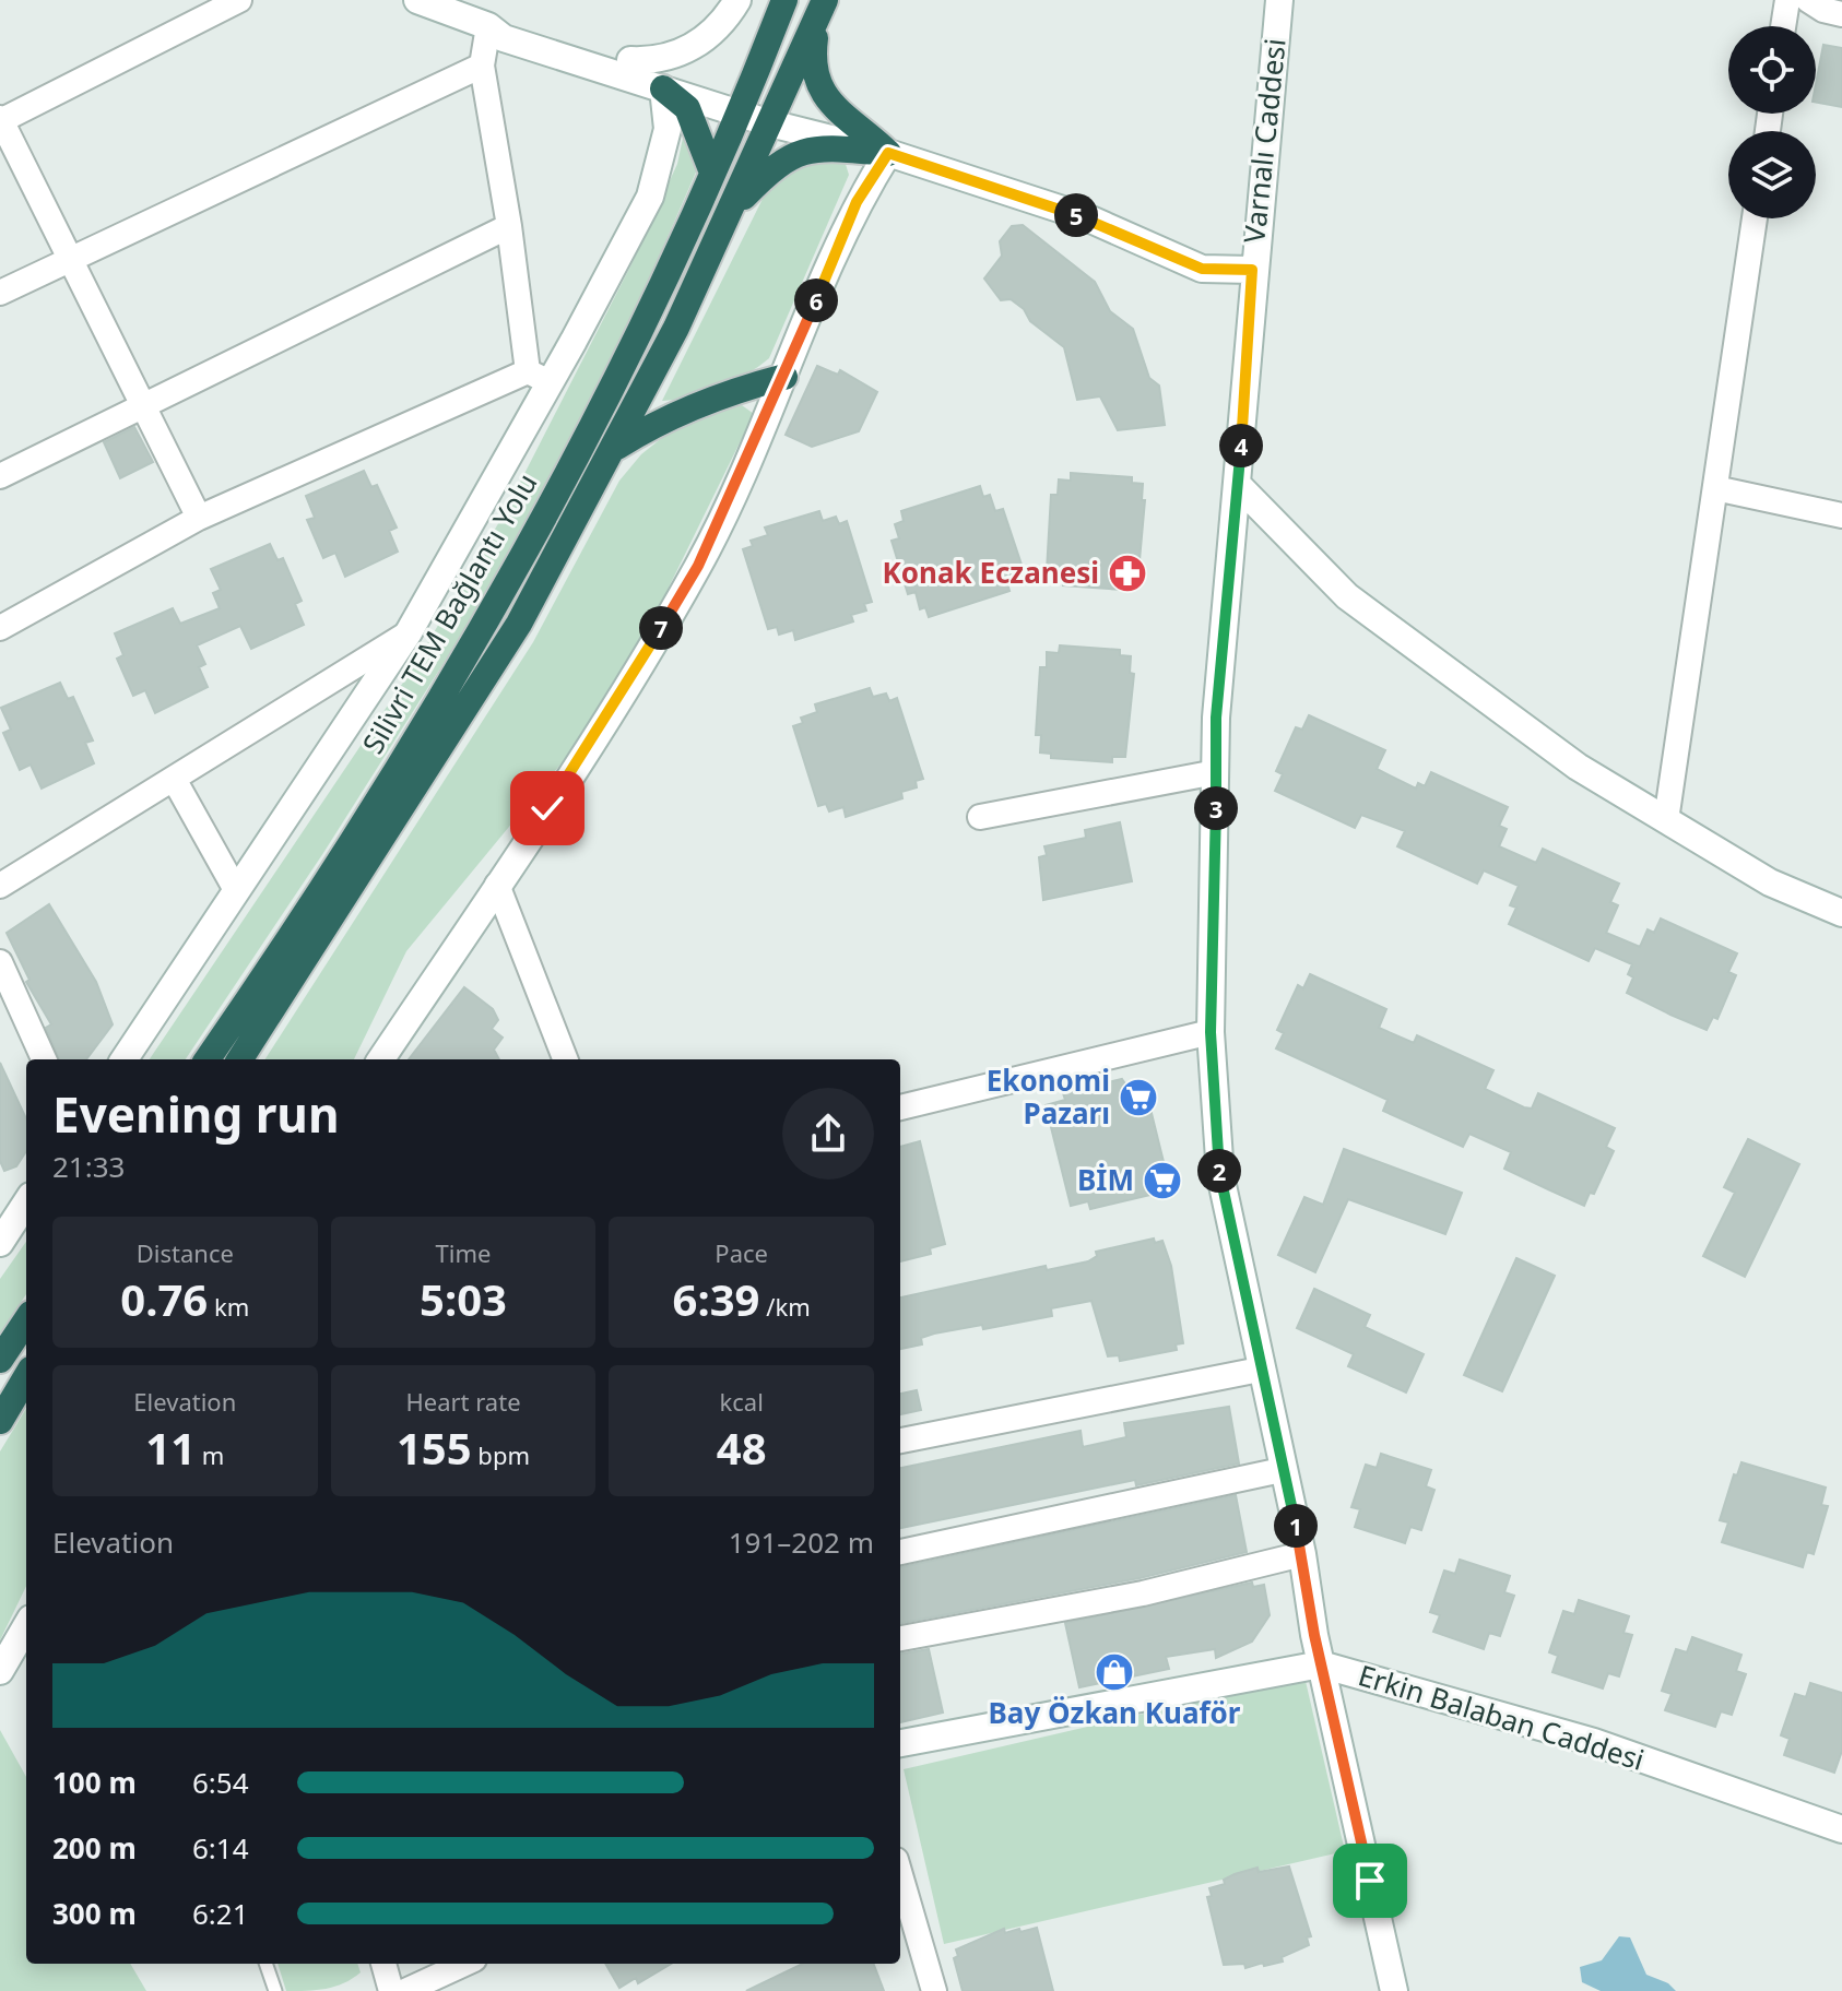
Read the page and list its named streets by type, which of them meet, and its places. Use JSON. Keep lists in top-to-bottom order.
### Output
{
  "streets": {
    "highway": ["Silivri TEM Bağlantı Yolu"],
    "street": ["Varnalı Caddesi", "Erkin Balaban Caddesi"]
  },
  "crossings": [
    ["Varnalı Caddesi", "Erkin Balaban Caddesi"]
  ],
  "places": {
    "pharmacy": ["Konak Eczanesi"],
    "supermarket": ["Ekonomi Pazarı", "BİM"],
    "shop": ["Bay Özkan Kuaför"]
  },
  "page": {
    "pins": [
      "5",
      "6",
      "4",
      "7",
      "3",
      "2",
      "1"
    ],
    "heading": ["Evening run", "21:33"],
    "stats": [
      ["Distance", "0.76 km"],
      ["Time", "5:03"],
      ["Pace", "6:39 /km"],
      ["Elevation", "11 m"],
      ["Heart rate", "155 bpm"],
      ["kcal", "48"]
    ],
    "chart": ["Elevation", "191–202 m"],
    "list": [
      {
        "name": "100 m",
        "note": "6:54"
      },
      {
        "name": "200 m",
        "note": "6:14"
      },
      {
        "name": "300 m",
        "note": "6:21"
      }
    ]
  }
}
